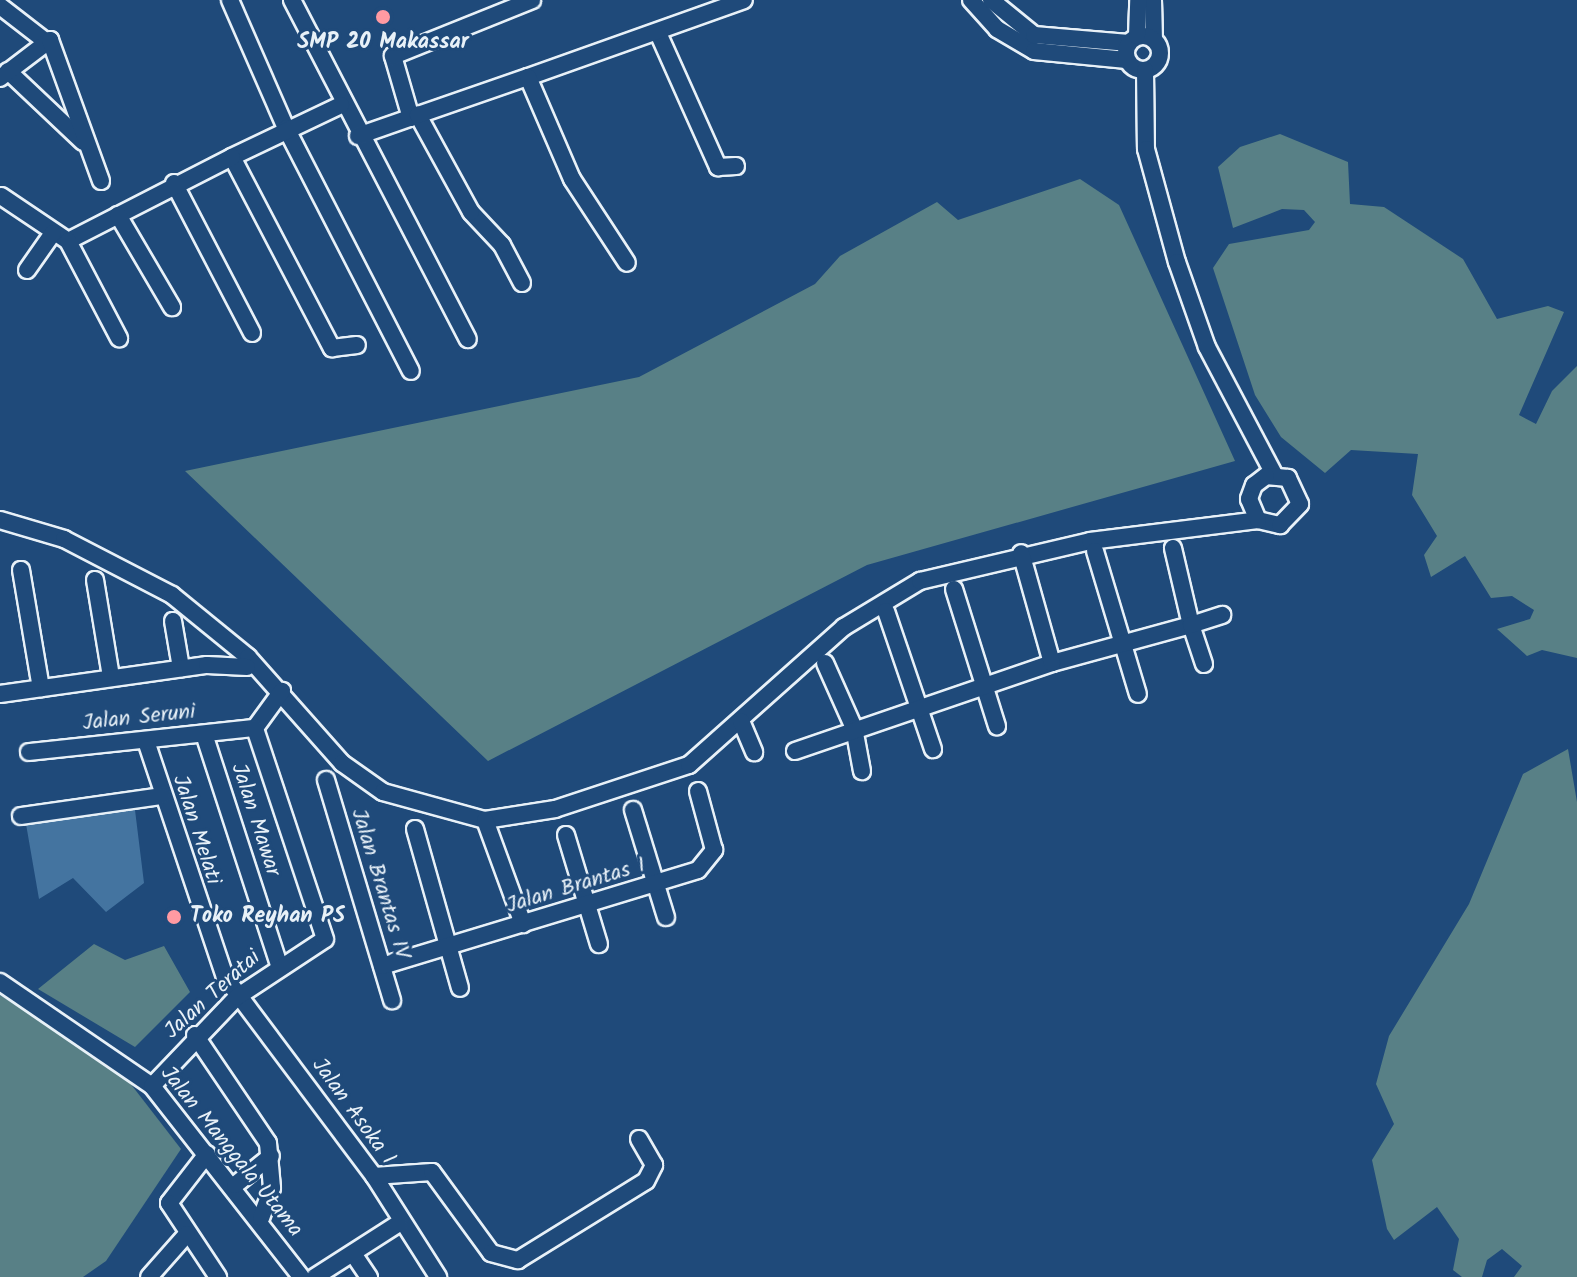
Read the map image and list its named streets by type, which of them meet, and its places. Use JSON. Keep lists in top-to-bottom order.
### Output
{
  "streets": {
    "street": [
      "Jalan Seruni",
      "Jalan Mawar",
      "Jalan Melati",
      "Jalan Brantas IV",
      "Jalan Brantas I",
      "Jalan Teratai",
      "Jalan Asoka I",
      "Jalan Manggala Utama"
    ]
  },
  "crossings": [
    ["Jalan Seruni", "Jalan Mawar"],
    ["Jalan Seruni", "Jalan Melati"],
    ["Jalan Seruni", "Jalan Teratai"],
    ["Jalan Mawar", "Jalan Teratai"],
    ["Jalan Melati", "Jalan Asoka I"],
    ["Jalan Brantas IV", "Jalan Brantas I"],
    ["Jalan Teratai", "Jalan Asoka I"],
    ["Jalan Teratai", "Jalan Manggala Utama"]
  ],
  "places": ["SMP 20 Makassar", "Toko Reyhan PS"]
}
